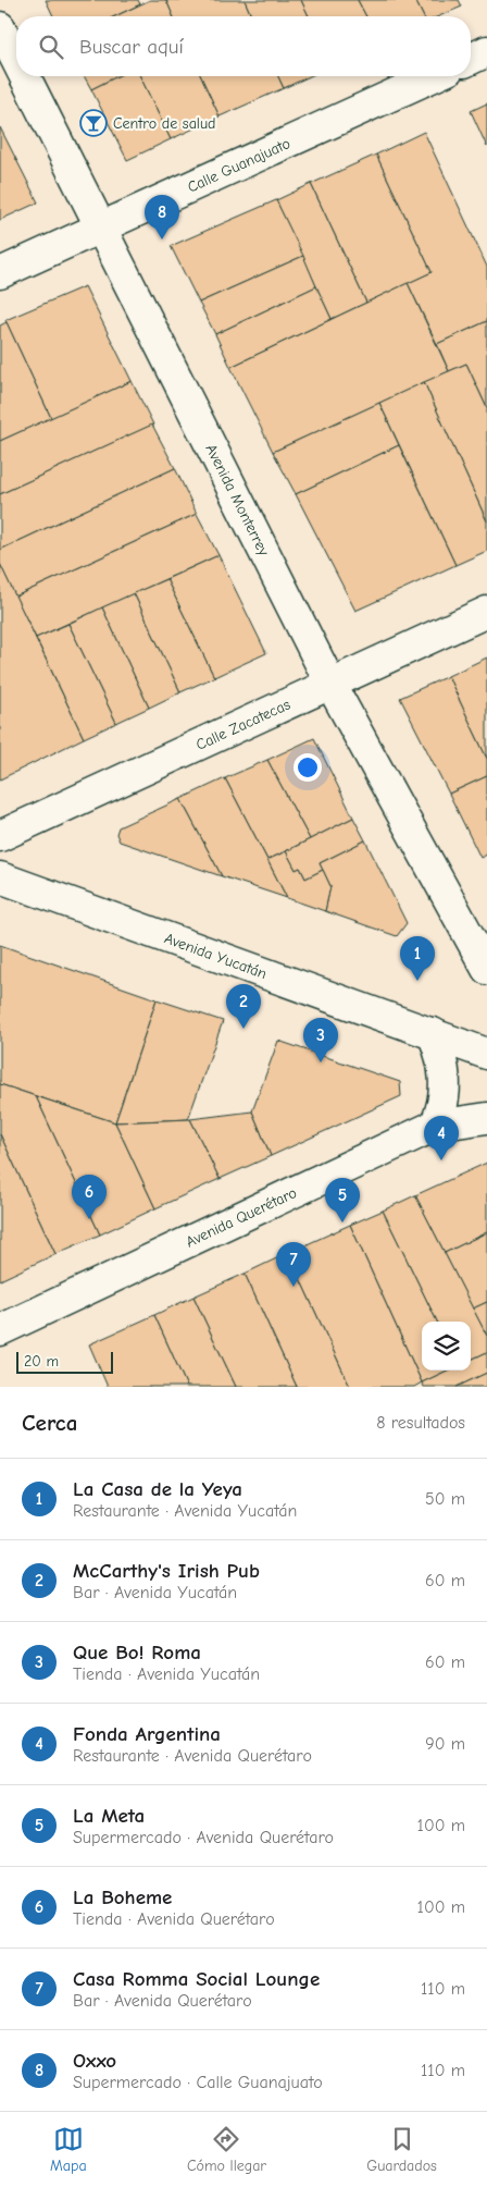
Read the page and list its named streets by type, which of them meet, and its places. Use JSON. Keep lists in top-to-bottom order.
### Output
{
  "streets": {
    "main road": [
      "Calle Guanajuato",
      "Avenida Monterrey",
      "Calle Zacatecas",
      "Avenida Yucatán",
      "Avenida Querétaro"
    ]
  },
  "crossings": [
    ["Calle Guanajuato", "Avenida Monterrey"],
    ["Avenida Monterrey", "Calle Zacatecas"]
  ],
  "places": {
    "bar": ["Centro de salud"]
  },
  "scale_bar": "20 m",
  "page": {
    "search": "Buscar aquí",
    "pins": [
      "8",
      "1",
      "2",
      "3",
      "4",
      "6",
      "5",
      "7"
    ],
    "scale": "20 m",
    "heading": ["Cerca", "8 resultados"],
    "list": [
      {
        "mark": "1",
        "name": "La Casa de la Yeya",
        "note": "Restaurante · Avenida Yucatán",
        "value": "50 m"
      },
      {
        "mark": "2",
        "name": "McCarthy's Irish Pub",
        "note": "Bar · Avenida Yucatán",
        "value": "60 m"
      },
      {
        "mark": "3",
        "name": "Que Bo! Roma",
        "note": "Tienda · Avenida Yucatán",
        "value": "60 m"
      },
      {
        "mark": "4",
        "name": "Fonda Argentina",
        "note": "Restaurante · Avenida Querétaro",
        "value": "90 m"
      },
      {
        "mark": "5",
        "name": "La Meta",
        "note": "Supermercado · Avenida Querétaro",
        "value": "100 m"
      },
      {
        "mark": "6",
        "name": "La Boheme",
        "note": "Tienda · Avenida Querétaro",
        "value": "100 m"
      },
      {
        "mark": "7",
        "name": "Casa Romma Social Lounge",
        "note": "Bar · Avenida Querétaro",
        "value": "110 m"
      },
      {
        "mark": "8",
        "name": "Oxxo",
        "note": "Supermercado · Calle Guanajuato",
        "value": "110 m"
      }
    ],
    "nav": ["Mapa", "Cómo llegar", "Guardados"]
  }
}
